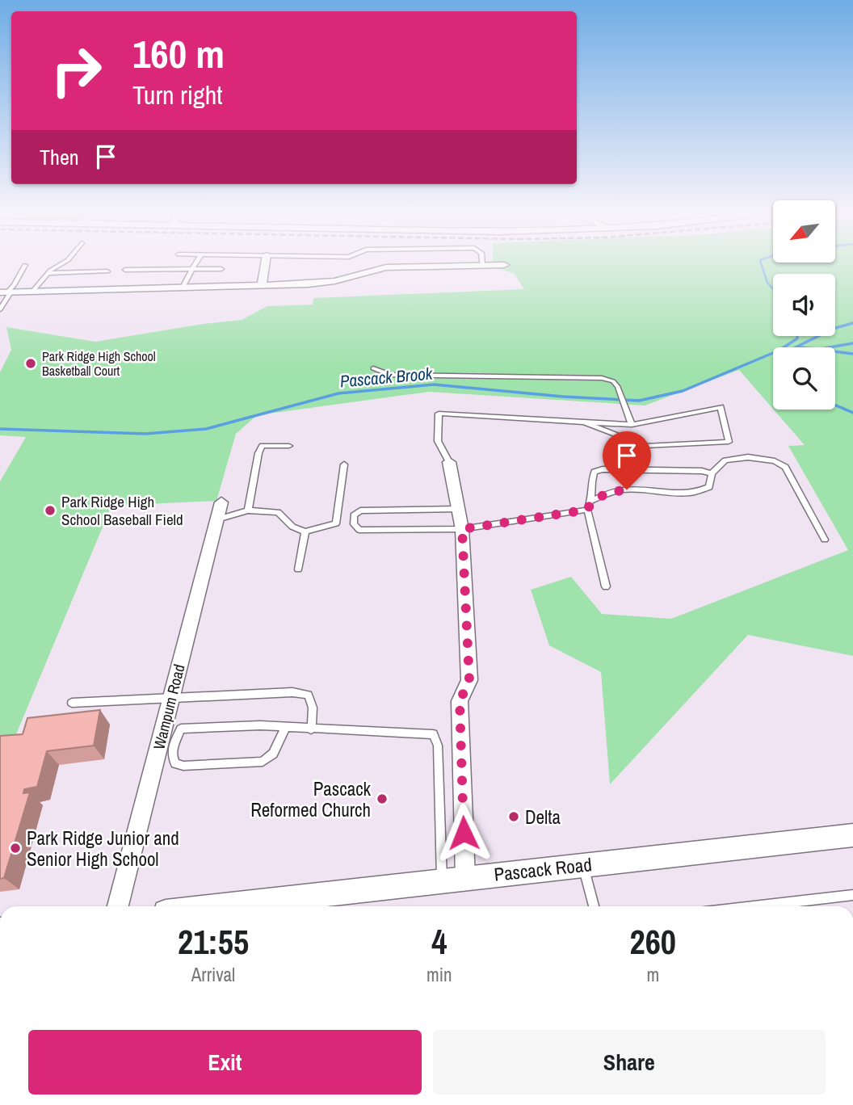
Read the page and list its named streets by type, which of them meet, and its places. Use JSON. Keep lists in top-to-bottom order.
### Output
{
  "streets": {
    "street": ["Wampum Road", "Pascack Road"]
  },
  "water": ["Pascack Brook"],
  "places": [
    "Park Ridge High School Basketball Court",
    "Park Ridge High School Baseball Field",
    "Pascack Reformed Church",
    "Delta",
    "Park Ridge Junior and Senior High School"
  ],
  "north": "bottom left",
  "page": {
    "turn": ["160 m", "Turn right"],
    "then": "Then",
    "eta": [
      "21:55",
      "Arrival",
      "4",
      "min",
      "260",
      "m"
    ],
    "buttons": ["Exit", "Share"]
  }
}
